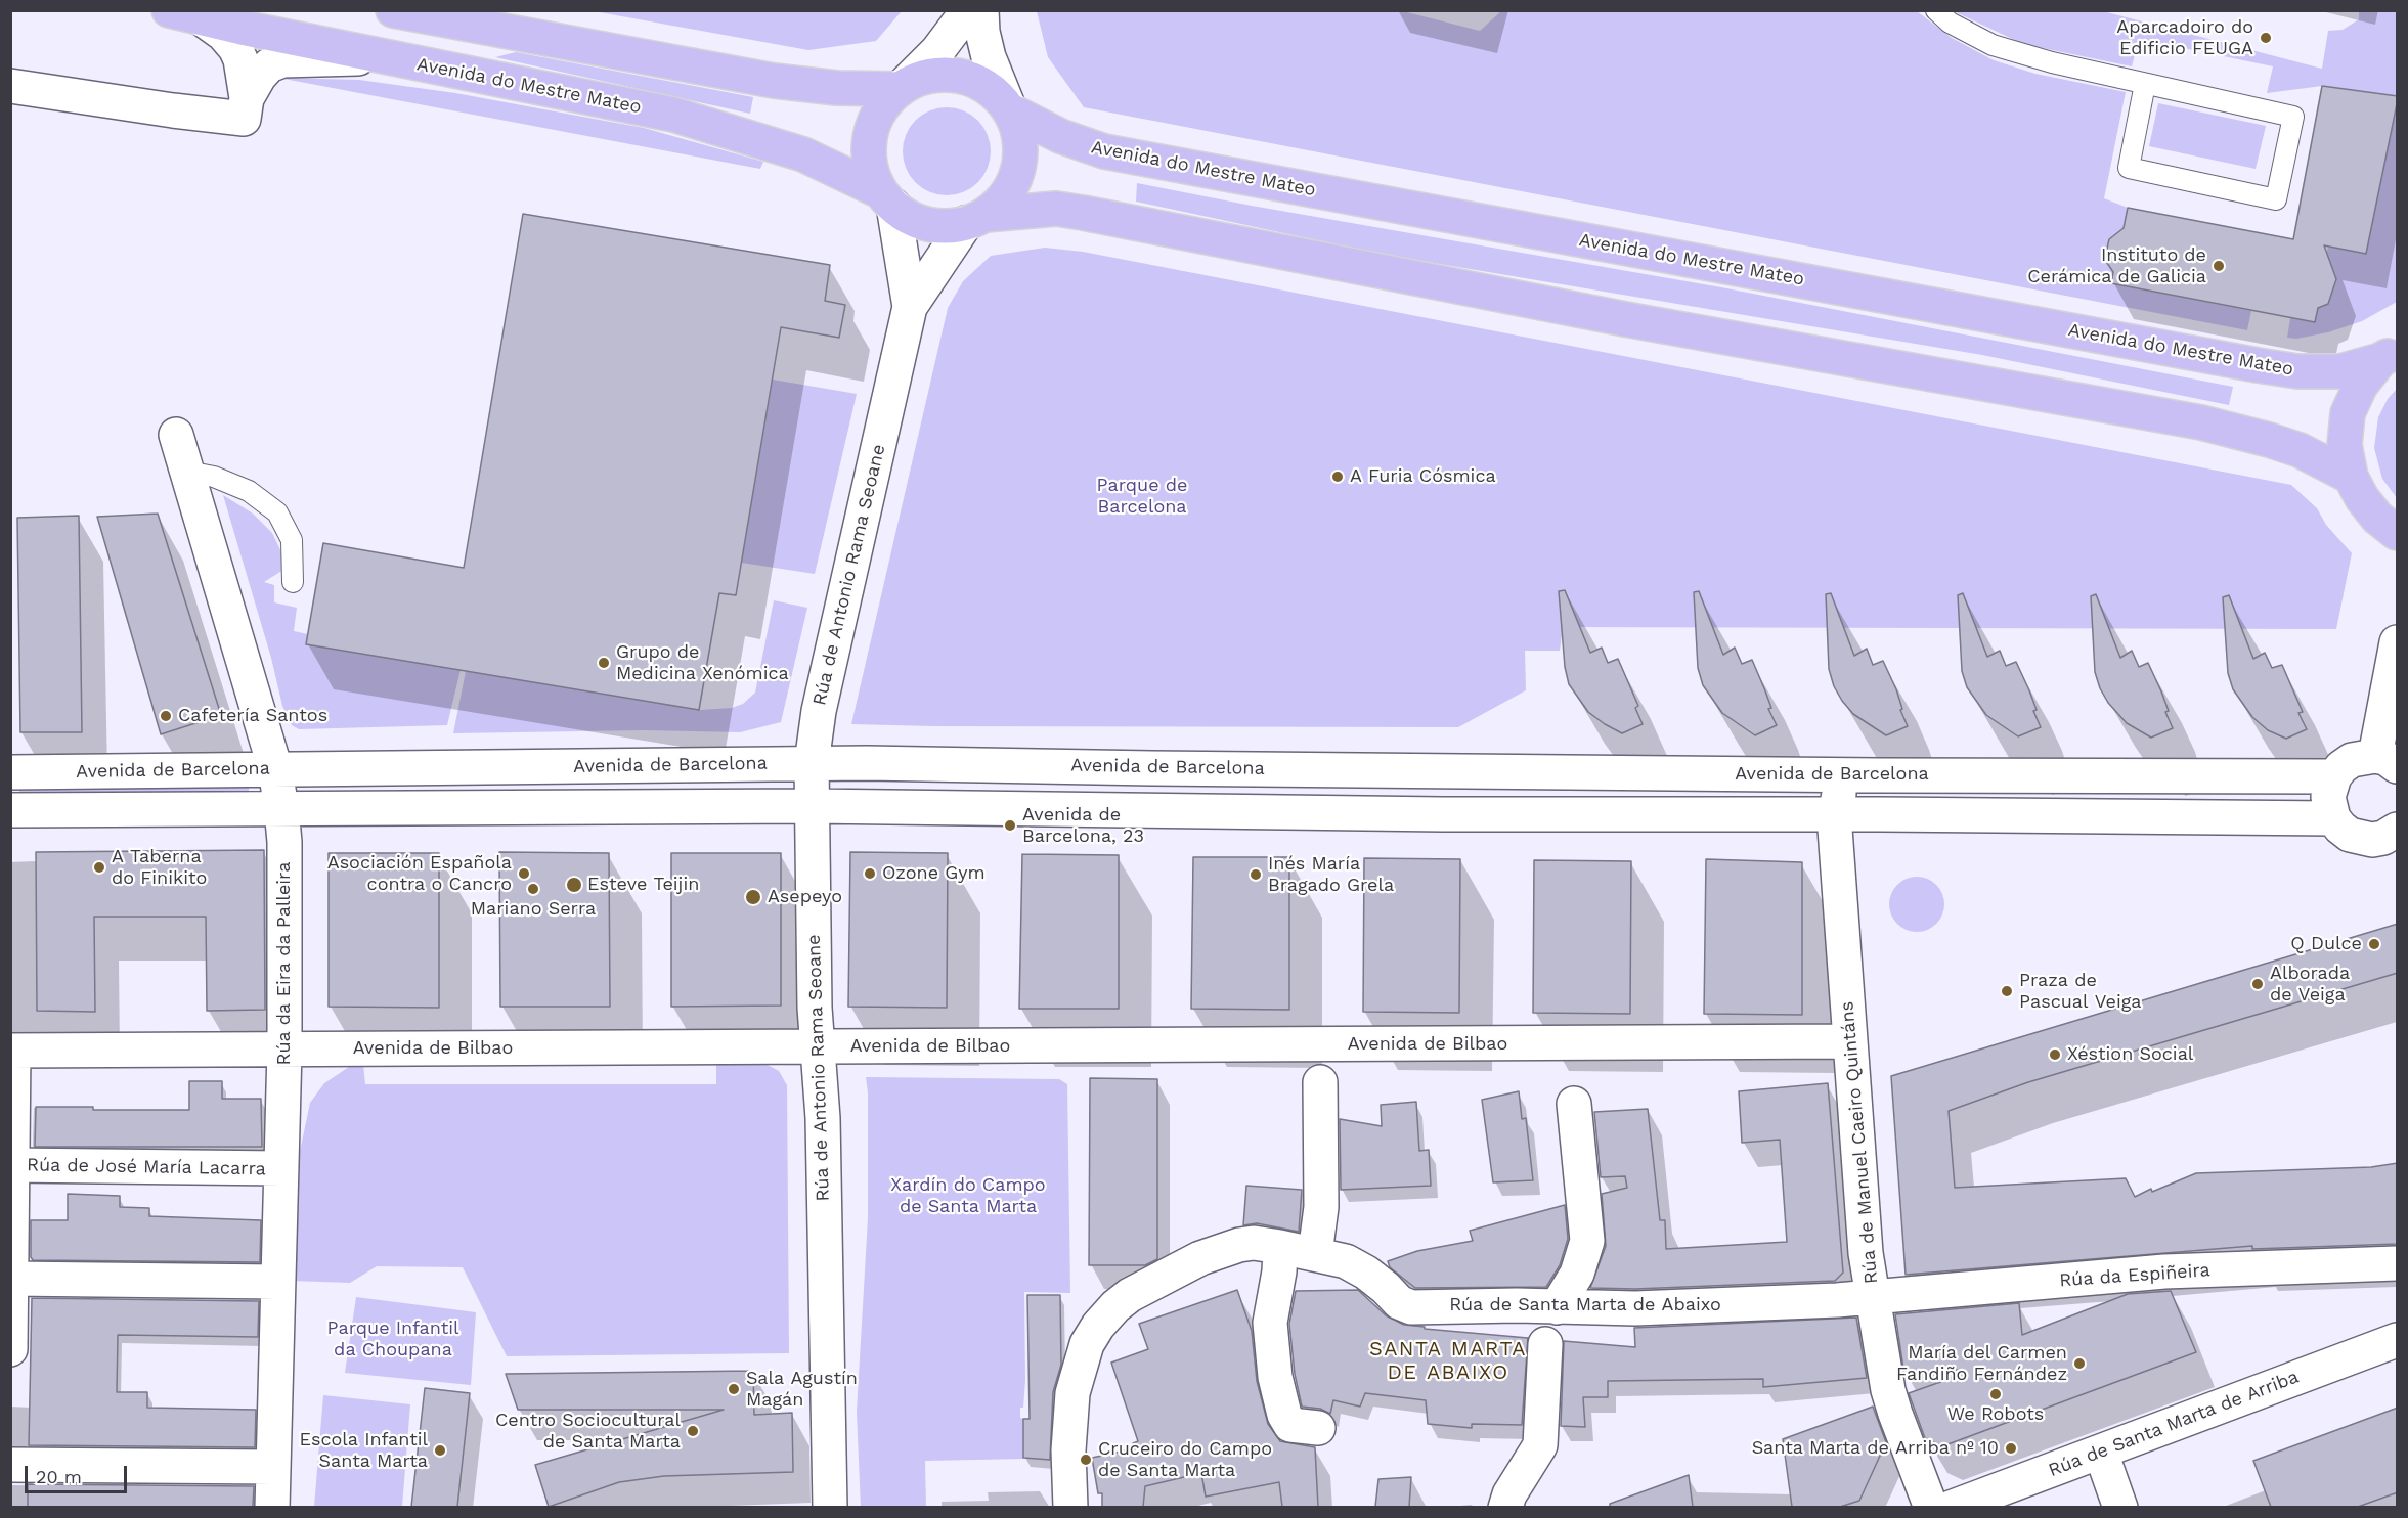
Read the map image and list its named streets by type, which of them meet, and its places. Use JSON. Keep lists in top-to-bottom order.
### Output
{
  "streets": {
    "main road": ["Avenida do Mestre Mateo"],
    "street": [
      "Rúa de Antonio Rama Seoane",
      "Avenida de Barcelona",
      "Rúa da Eira da Palleira",
      "Avenida de Bilbao",
      "Rúa de Manuel Caeiro Quintáns",
      "Rúa de José María Lacarra",
      "Rúa da Espiñeira",
      "Rúa de Santa Marta de Abaixo",
      "Rúa de Santa Marta de Arriba"
    ]
  },
  "crossings": [
    ["Avenida do Mestre Mateo", "Rúa de Antonio Rama Seoane"],
    ["Rúa de Antonio Rama Seoane", "Avenida de Barcelona"],
    ["Rúa de Antonio Rama Seoane", "Avenida de Bilbao"],
    ["Avenida de Barcelona", "Rúa da Eira da Palleira"],
    ["Avenida de Barcelona", "Rúa de Manuel Caeiro Quintáns"],
    ["Rúa da Eira da Palleira", "Avenida de Bilbao"],
    ["Rúa da Eira da Palleira", "Rúa de José María Lacarra"],
    ["Avenida de Bilbao", "Rúa de Manuel Caeiro Quintáns"],
    ["Rúa de Manuel Caeiro Quintáns", "Rúa da Espiñeira"],
    ["Rúa de Manuel Caeiro Quintáns", "Rúa de Santa Marta de Abaixo"],
    ["Rúa da Espiñeira", "Rúa de Santa Marta de Abaixo"]
  ],
  "districts": ["SANTA MARTA DE ABAIXO"],
  "parks": ["Parque de Barcelona", "Xardín do Campo de Santa Marta", "Parque Infantil da Choupana"],
  "places": [
    "Aparcadoiro do Edificio FEUGA",
    "Instituto de Cerámica de Galicia",
    "A Furia Cósmica",
    "Grupo de Medicina Xenómica",
    "Cafetería Santos",
    "Avenida de Barcelona, 23",
    "A Taberna do Finikito",
    "Asociación Española contra o Cancro",
    "Ozone Gym",
    "Inés María Bragado Grela",
    "Esteve Teijin",
    "Mariano Serra",
    "Asepeyo",
    "Q Dulce",
    "Alborada de Veiga",
    "Praza de Pascual Veiga",
    "Xéstion Social",
    "María del Carmen Fandiño Fernández",
    "Sala Agustín Magán",
    "We Robots",
    "Centro Sociocultural de Santa Marta",
    "Santa Marta de Arriba nº 10",
    "Escola Infantil Santa Marta",
    "Cruceiro do Campo de Santa Marta"
  ],
  "scale_bar": "20 m"
}
